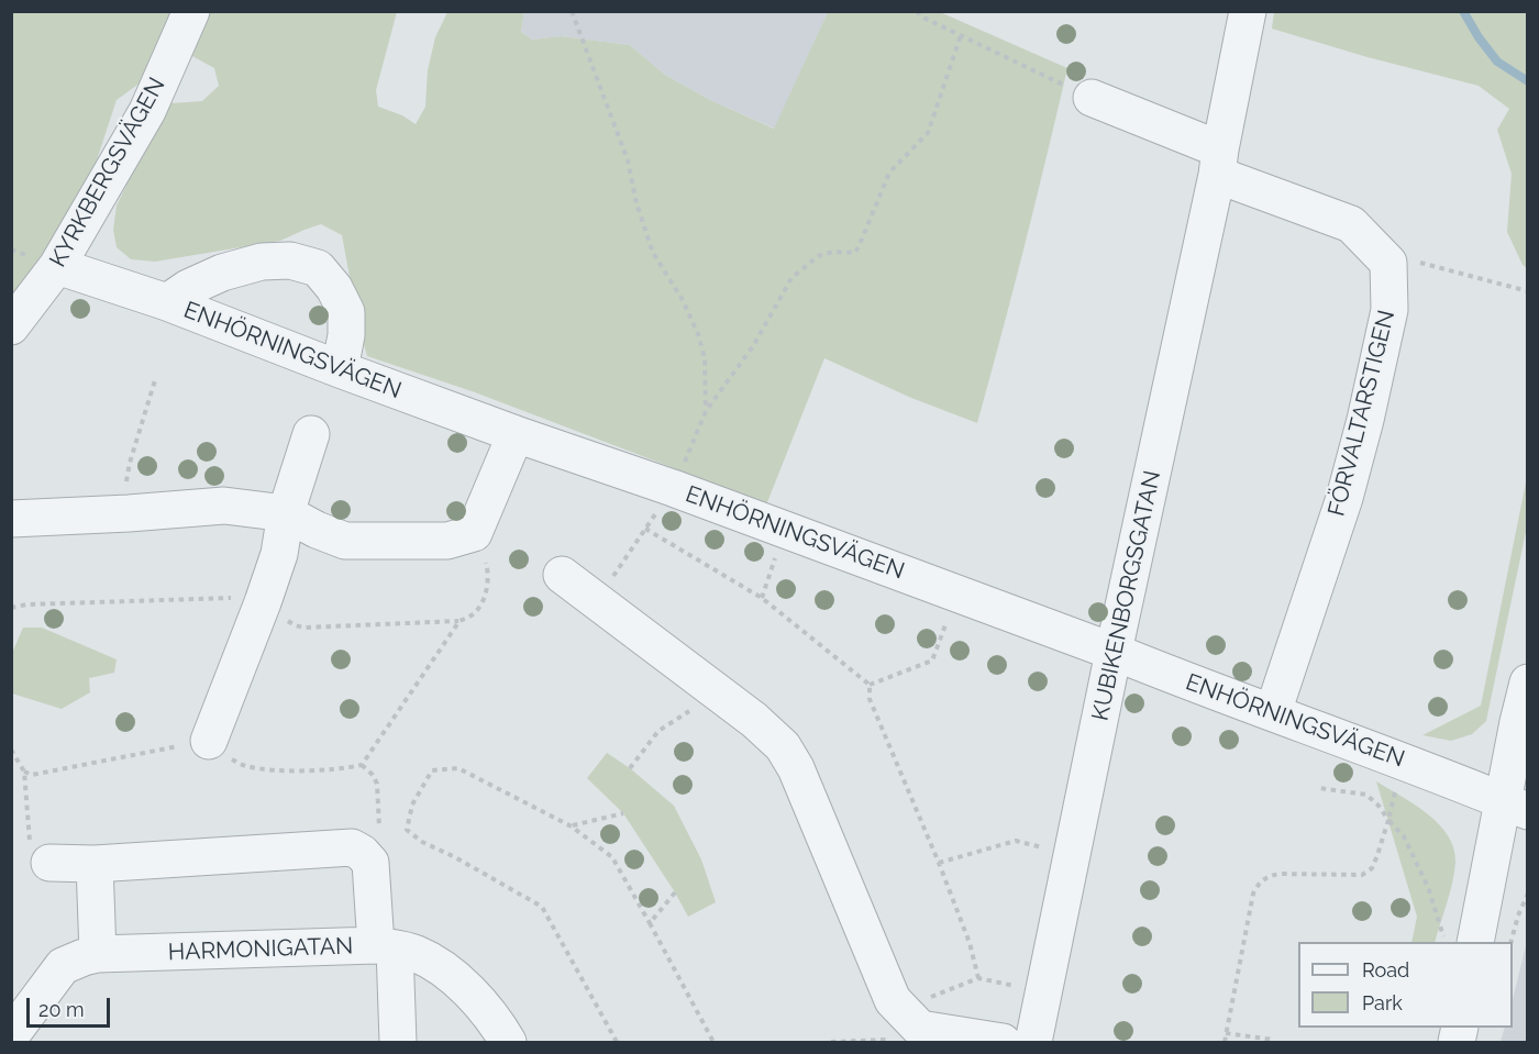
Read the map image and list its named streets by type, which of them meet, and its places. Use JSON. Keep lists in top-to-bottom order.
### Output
{
  "streets": {
    "street": [
      "KYRKBERGSVÄGEN",
      "ENHÖRNINGSVÄGEN",
      "FÖRVALTARSTIGEN",
      "KUBIKENBORGSGATAN",
      "HARMONIGATAN"
    ]
  },
  "crossings": [
    ["KYRKBERGSVÄGEN", "ENHÖRNINGSVÄGEN"],
    ["ENHÖRNINGSVÄGEN", "FÖRVALTARSTIGEN"],
    ["ENHÖRNINGSVÄGEN", "KUBIKENBORGSGATAN"]
  ],
  "legend": ["Road", "Park"],
  "scale_bar": "20 m"
}
